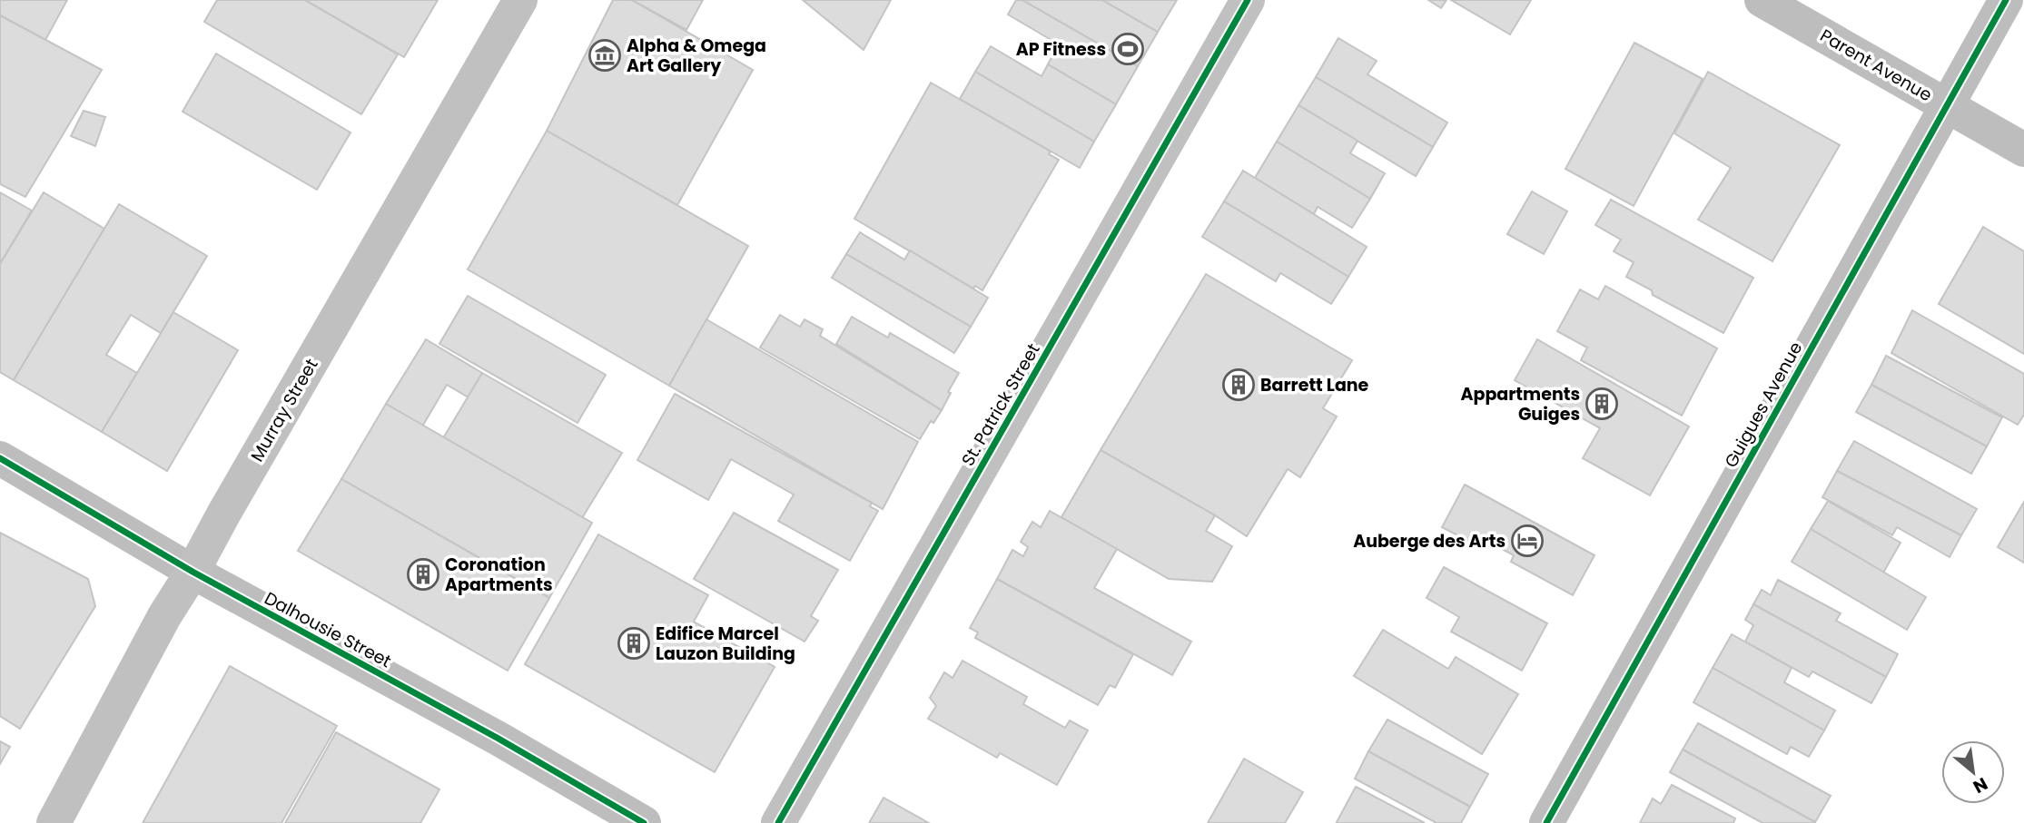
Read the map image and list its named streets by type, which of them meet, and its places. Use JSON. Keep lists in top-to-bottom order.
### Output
{
  "streets": {
    "main road": ["St. Patrick Street", "Murray Street"],
    "street": ["Parent Avenue", "Guigues Avenue", "Dalhousie Street"]
  },
  "crossings": [
    ["Parent Avenue", "Guigues Avenue"],
    ["Murray Street", "Dalhousie Street"]
  ],
  "places": {
    "sports": ["AP Fitness"],
    "museum": ["Alpha & Omega Art Gallery"],
    "building": [
      "Barrett Lane",
      "Appartments Guiges",
      "Coronation Apartments",
      "Edifice Marcel Lauzon Building"
    ],
    "hotel": ["Auberge des Arts"]
  },
  "north": "bottom right"
}
